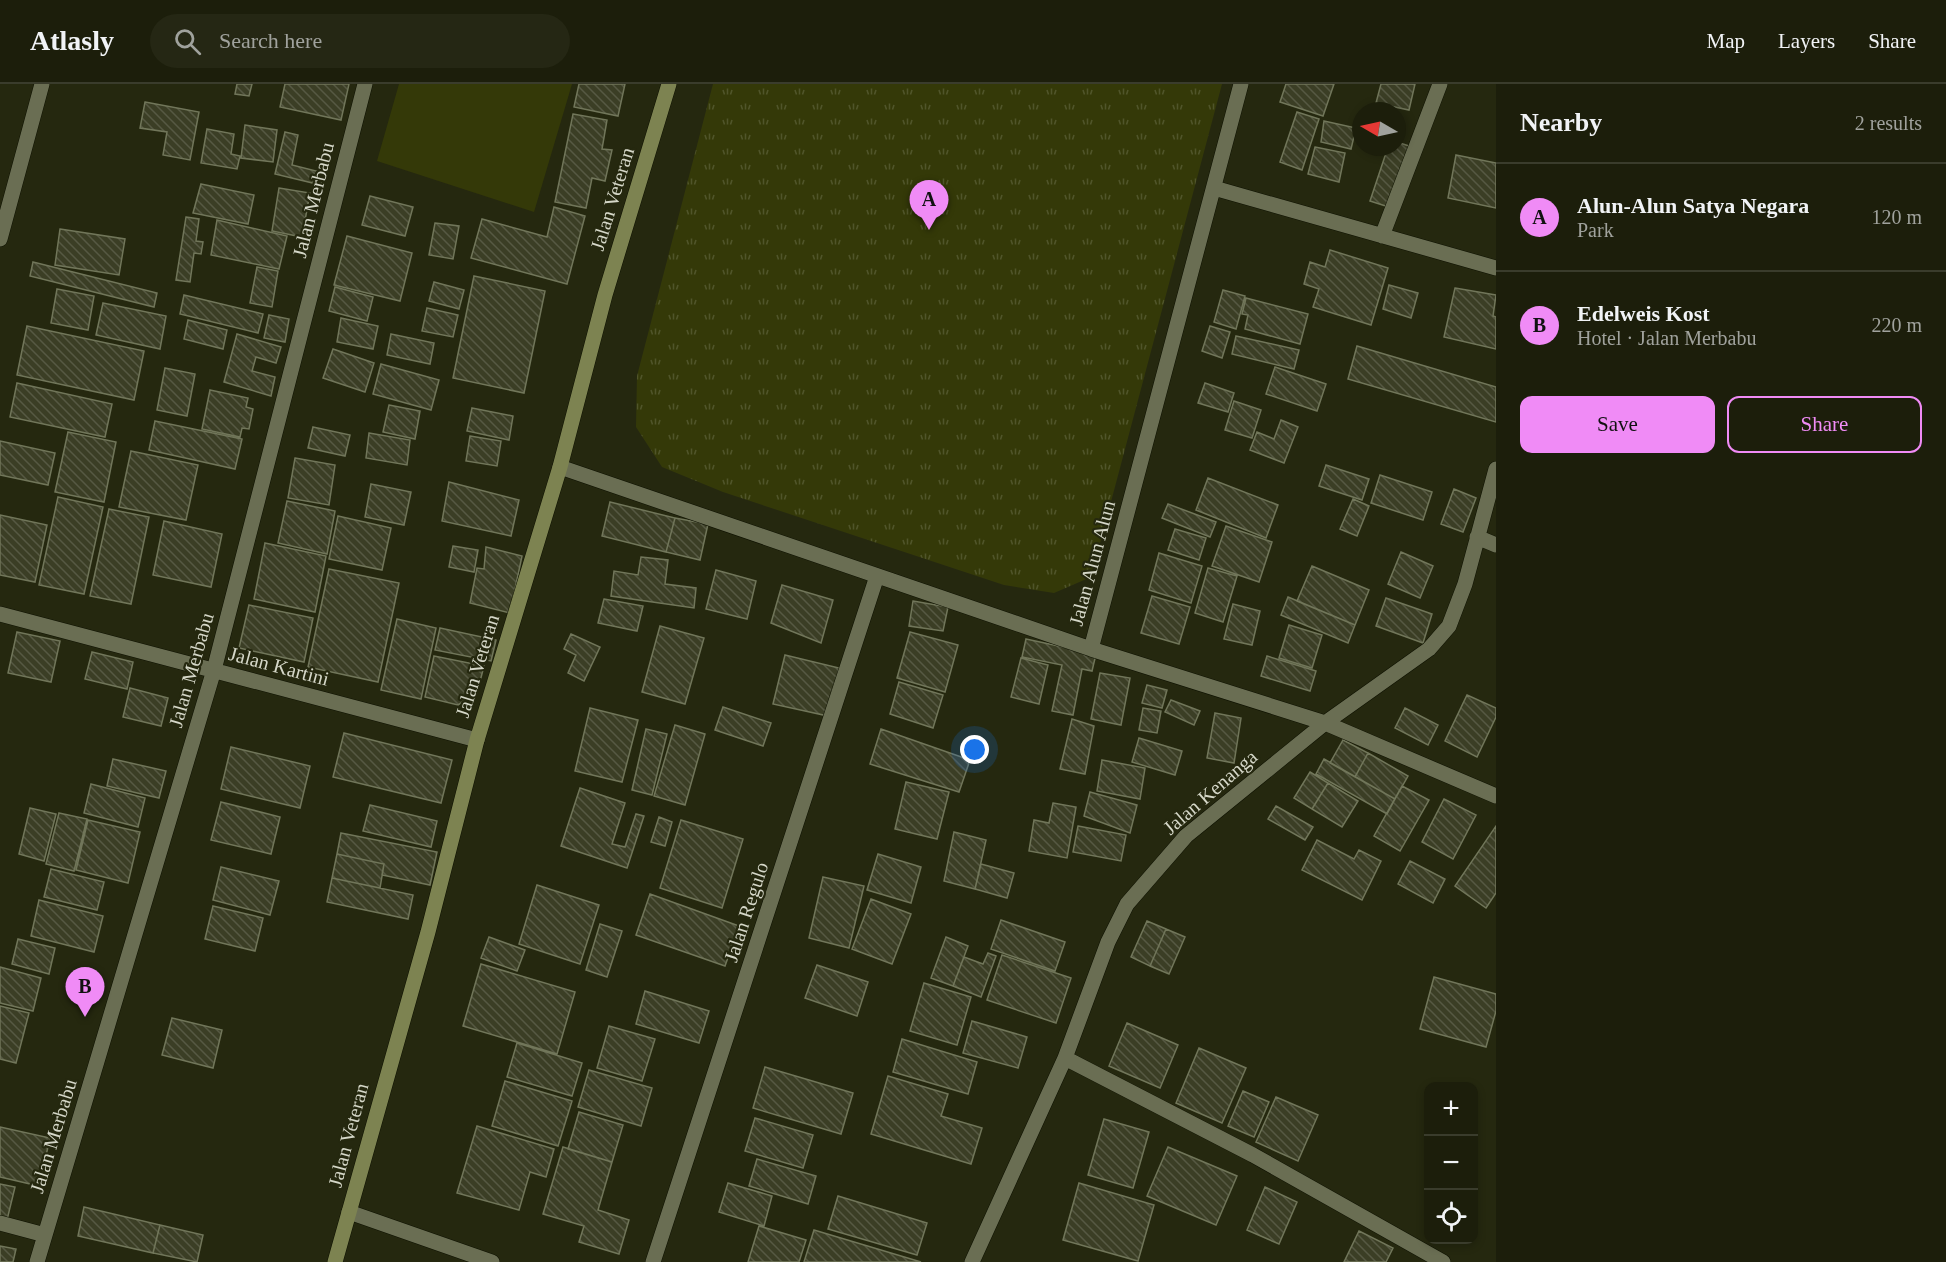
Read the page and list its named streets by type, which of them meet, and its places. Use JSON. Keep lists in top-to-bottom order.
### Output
{
  "streets": {
    "main road": ["Jalan Veteran"],
    "street": [
      "Jalan Merbabu",
      "Jalan Alun Alun",
      "Jalan Kartini",
      "Jalan Kenanga",
      "Jalan Regulo"
    ]
  },
  "crossings": [
    ["Jalan Veteran", "Jalan Alun Alun"],
    ["Jalan Veteran", "Jalan Kartini"],
    ["Jalan Merbabu", "Jalan Kartini"],
    ["Jalan Alun Alun", "Jalan Regulo"]
  ],
  "north": "left",
  "page": {
    "header": "Atlasly",
    "search": "Search here",
    "nav": ["Map", "Layers", "Share"],
    "heading": ["Nearby", "2 results"],
    "list": [
      {
        "mark": "A",
        "name": "Alun-Alun Satya Negara",
        "note": "Park",
        "value": "120 m"
      },
      {
        "mark": "B",
        "name": "Edelweis Kost",
        "note": "Hotel · Jalan Merbabu",
        "value": "220 m"
      }
    ],
    "pins": ["A", "B"],
    "buttons": ["Save", "Share"],
    "map_buttons": ["+", "−"]
  }
}
